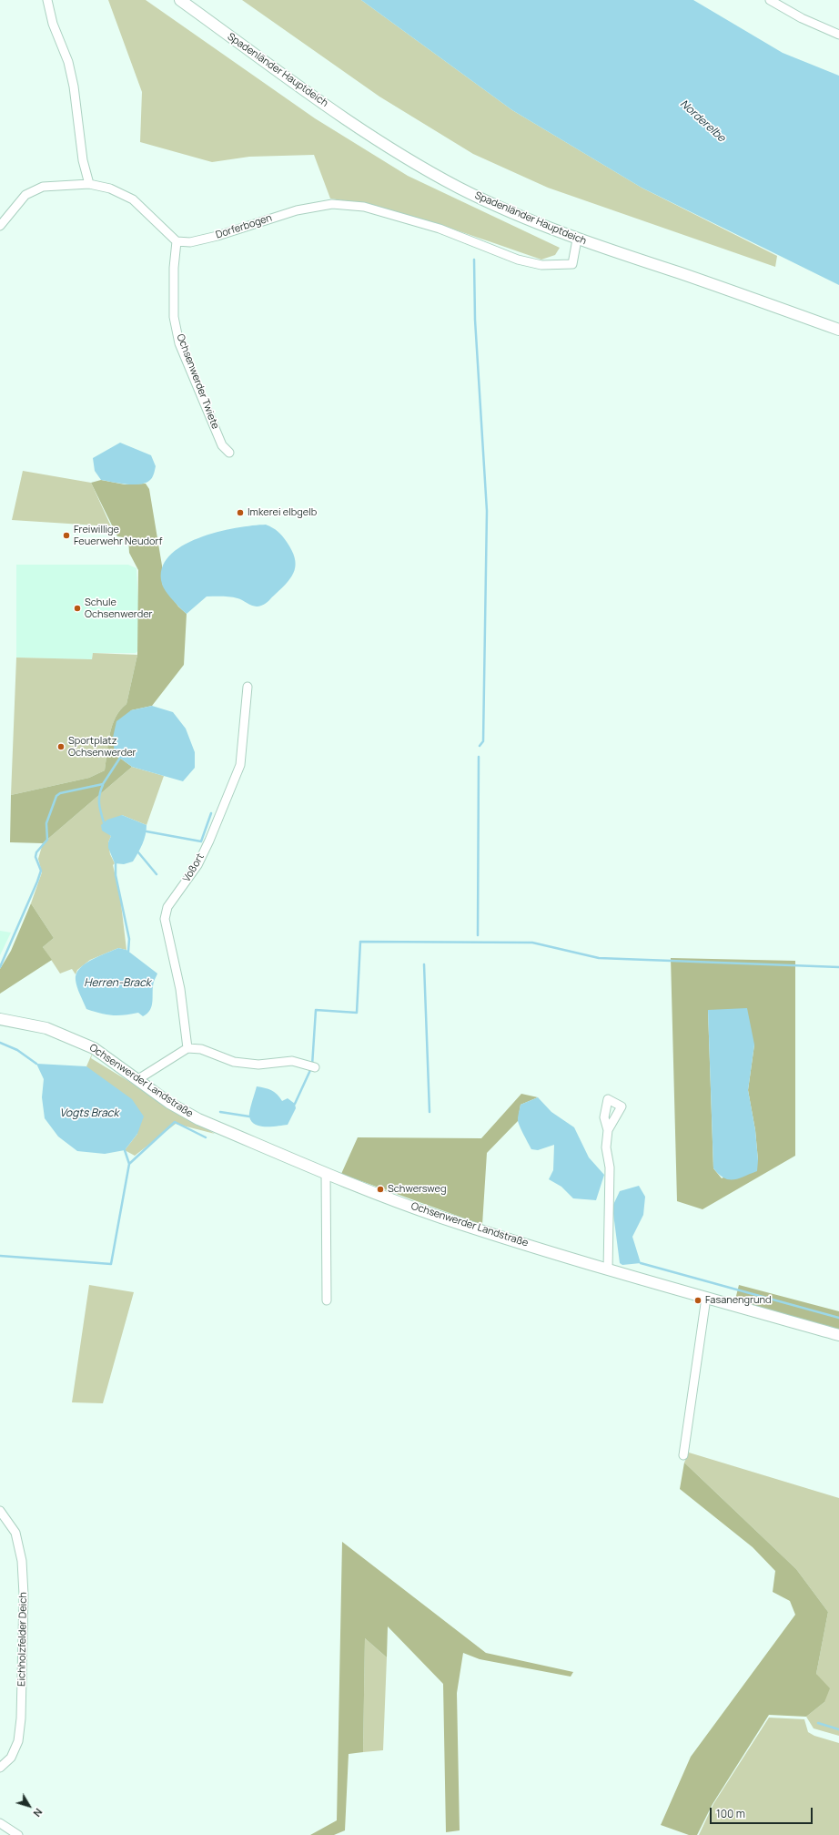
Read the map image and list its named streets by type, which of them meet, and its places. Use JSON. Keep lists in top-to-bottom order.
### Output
{
  "streets": {
    "street": [
      "Spadenländer Hauptdeich",
      "Dorferbogen",
      "Ochsenwerder Twiete",
      "Voßort",
      "Ochsenwerder Landstraße",
      "Eichholzfelder Deich"
    ]
  },
  "crossings": [
    ["Spadenländer Hauptdeich", "Dorferbogen"],
    ["Dorferbogen", "Ochsenwerder Twiete"]
  ],
  "water": ["Norderelbe", "Herren-Brack", "Vogts Brack"],
  "places": [
    "Imkerei elbgelb",
    "Freiwillige Feuerwehr Neudorf",
    "Schule Ochsenwerder",
    "Sportplatz Ochsenwerder",
    "Schwersweg",
    "Fasanengrund"
  ],
  "scale_bar": "100 m",
  "north": "bottom right"
}
